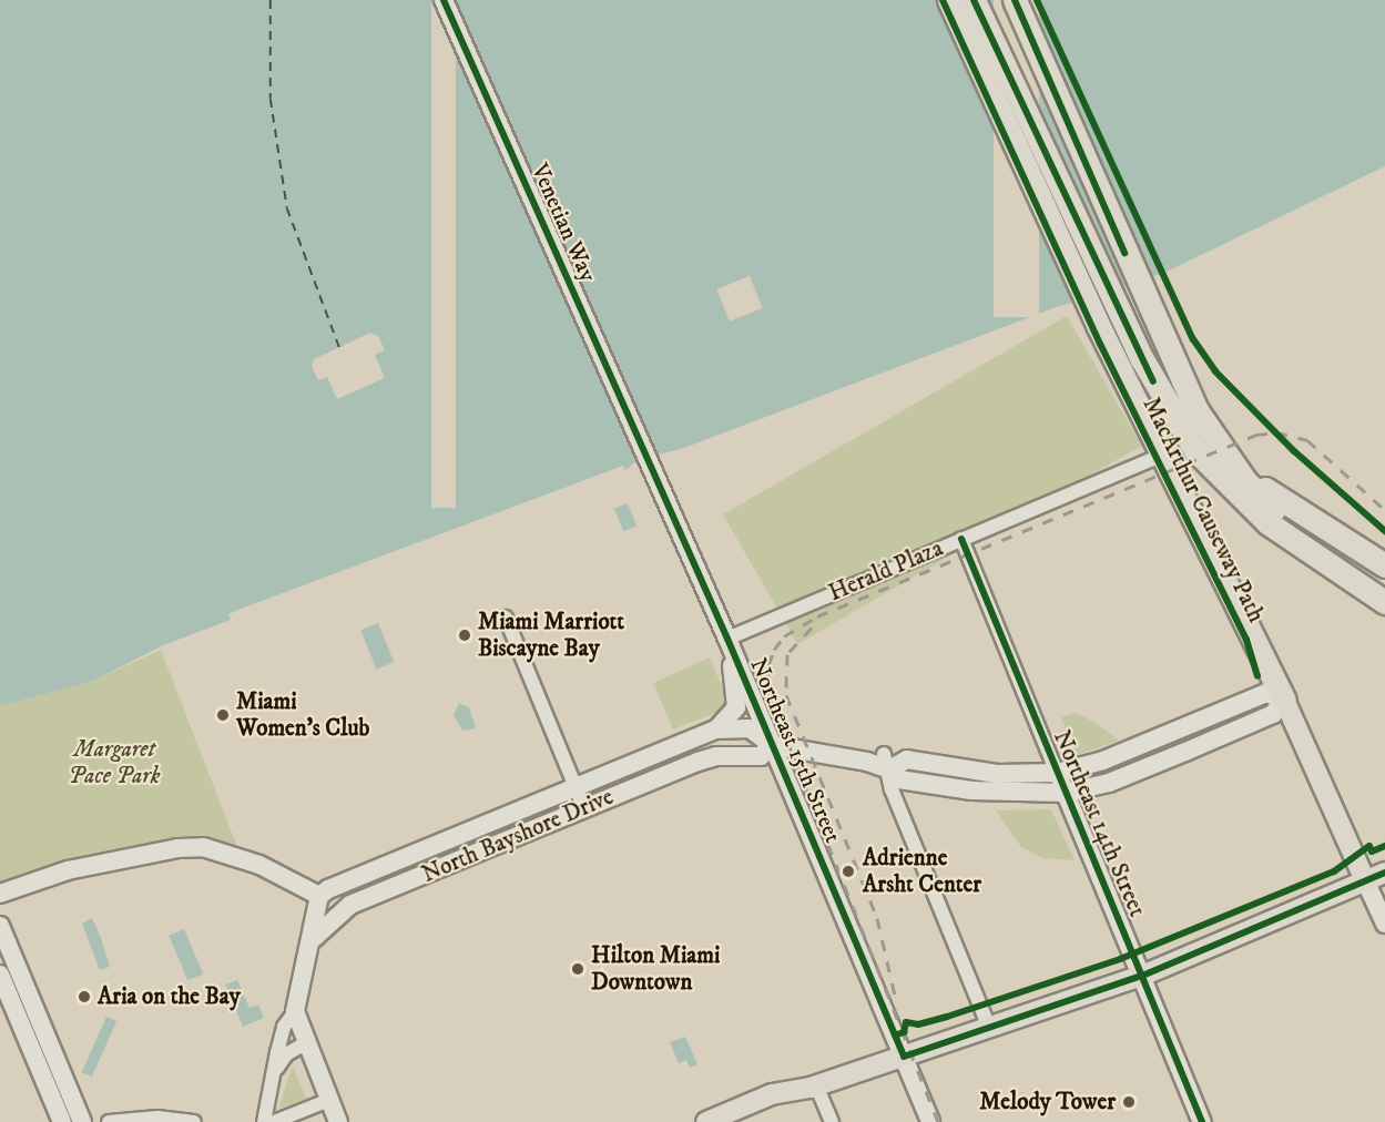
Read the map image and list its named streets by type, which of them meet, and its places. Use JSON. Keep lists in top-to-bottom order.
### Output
{
  "streets": {
    "street": [
      "Venetian Way",
      "Herald Plaza",
      "Northeast 15th Street",
      "Northeast 14th Street",
      "North Bayshore Drive"
    ],
    "cycle path": ["MacArthur Causeway Path"]
  },
  "crossings": [
    ["Venetian Way", "Northeast 15th Street"],
    ["Herald Plaza", "Northeast 15th Street"],
    ["Herald Plaza", "Northeast 14th Street"],
    ["Northeast 15th Street", "North Bayshore Drive"],
    ["Northeast 14th Street", "North Bayshore Drive"]
  ],
  "parks": ["Margaret Pace Park"],
  "places": [
    "Miami Marriott Biscayne Bay",
    "Miami Women's Club",
    "Adrienne Arsht Center",
    "Hilton Miami Downtown",
    "Aria on the Bay",
    "Melody Tower"
  ]
}
